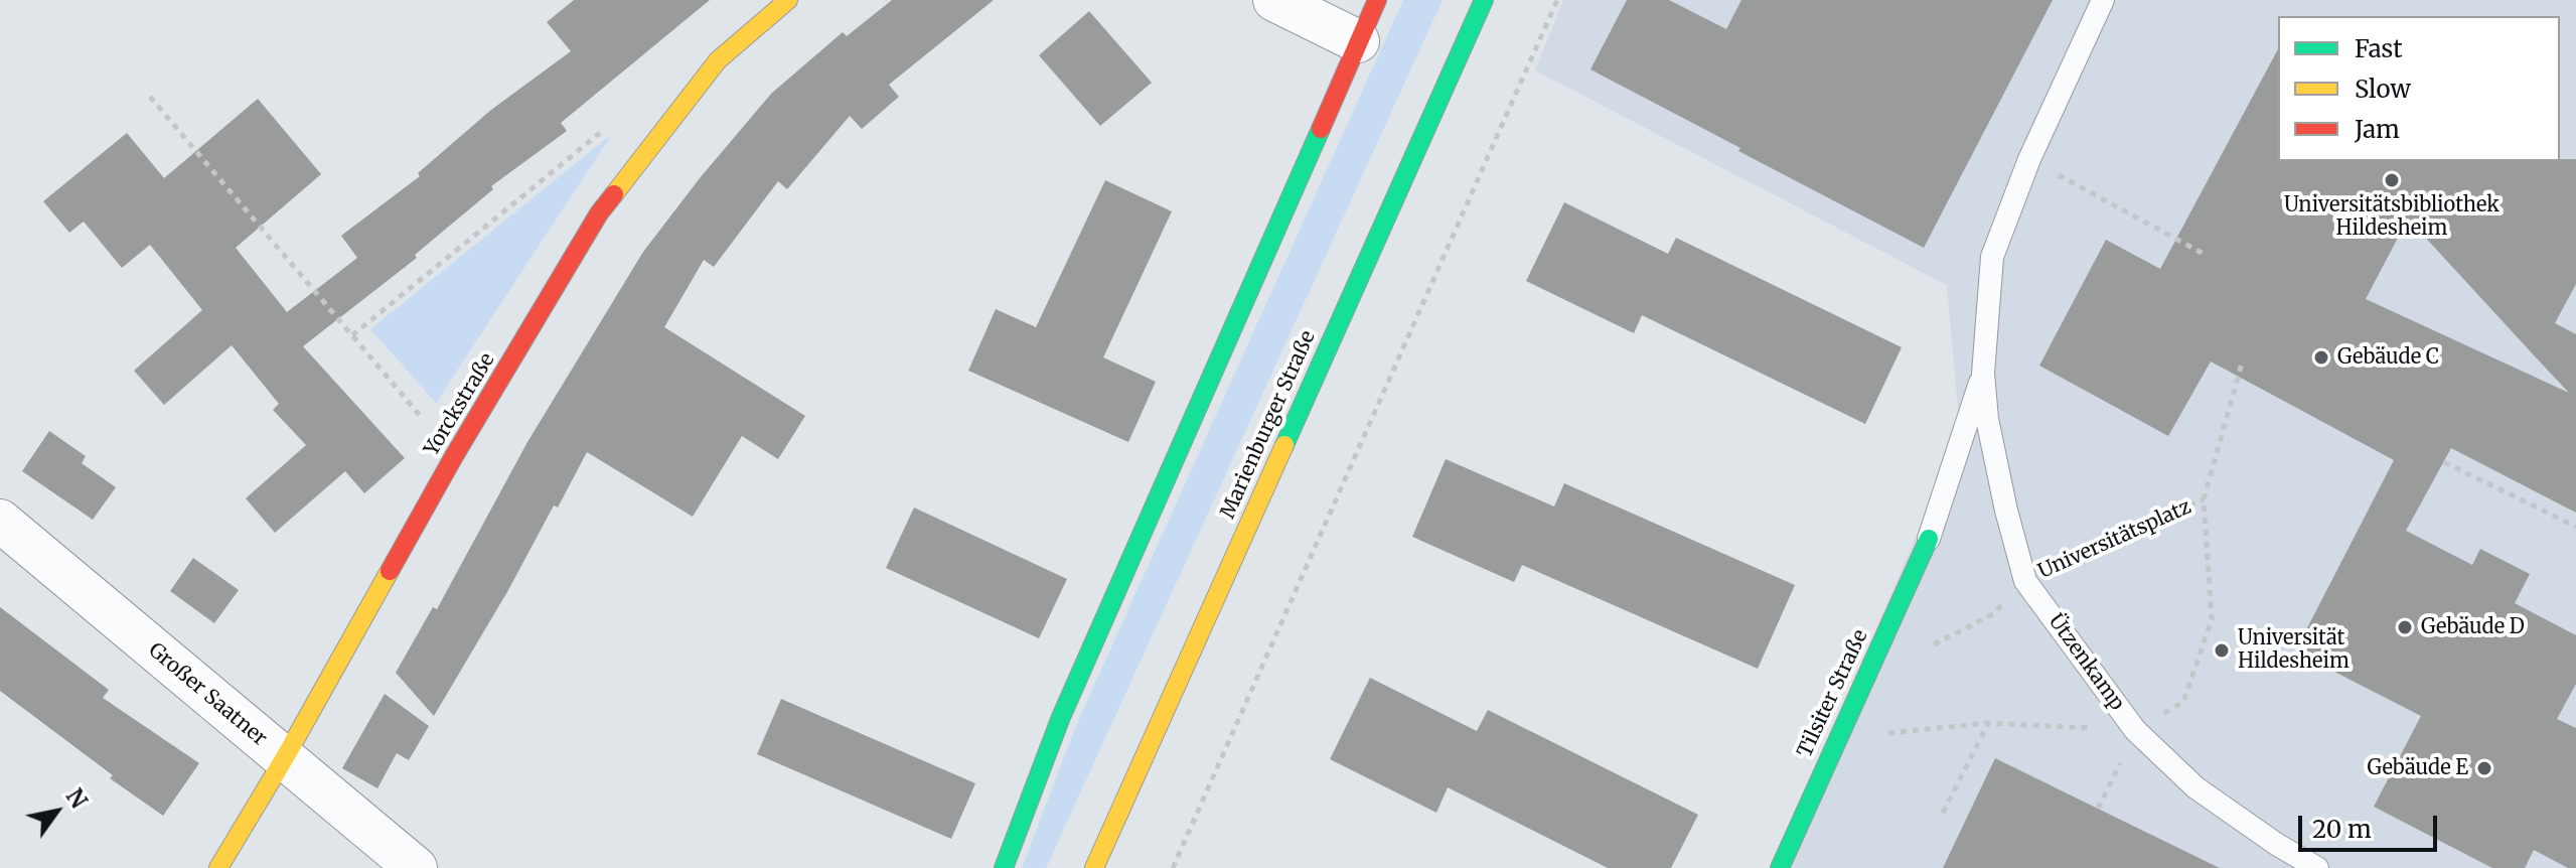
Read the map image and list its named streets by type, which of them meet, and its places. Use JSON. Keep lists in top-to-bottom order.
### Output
{
  "streets": {
    "street": [
      "Yorckstraße",
      "Marienburger Straße",
      "Tilsiter Straße",
      "Großer Saatner"
    ],
    "lane": ["Ützenkamp"],
    "path": ["Universitätsplatz"]
  },
  "crossings": [
    ["Yorckstraße", "Großer Saatner"],
    ["Universitätsplatz", "Ützenkamp"]
  ],
  "places": [
    "Universitätsbibliothek Hildesheim",
    "Gebäude C",
    "Gebäude D",
    "Universität Hildesheim",
    "Gebäude E"
  ],
  "legend": ["Fast", "Slow", "Jam"],
  "scale_bar": "20 m",
  "north": "top right"
}
